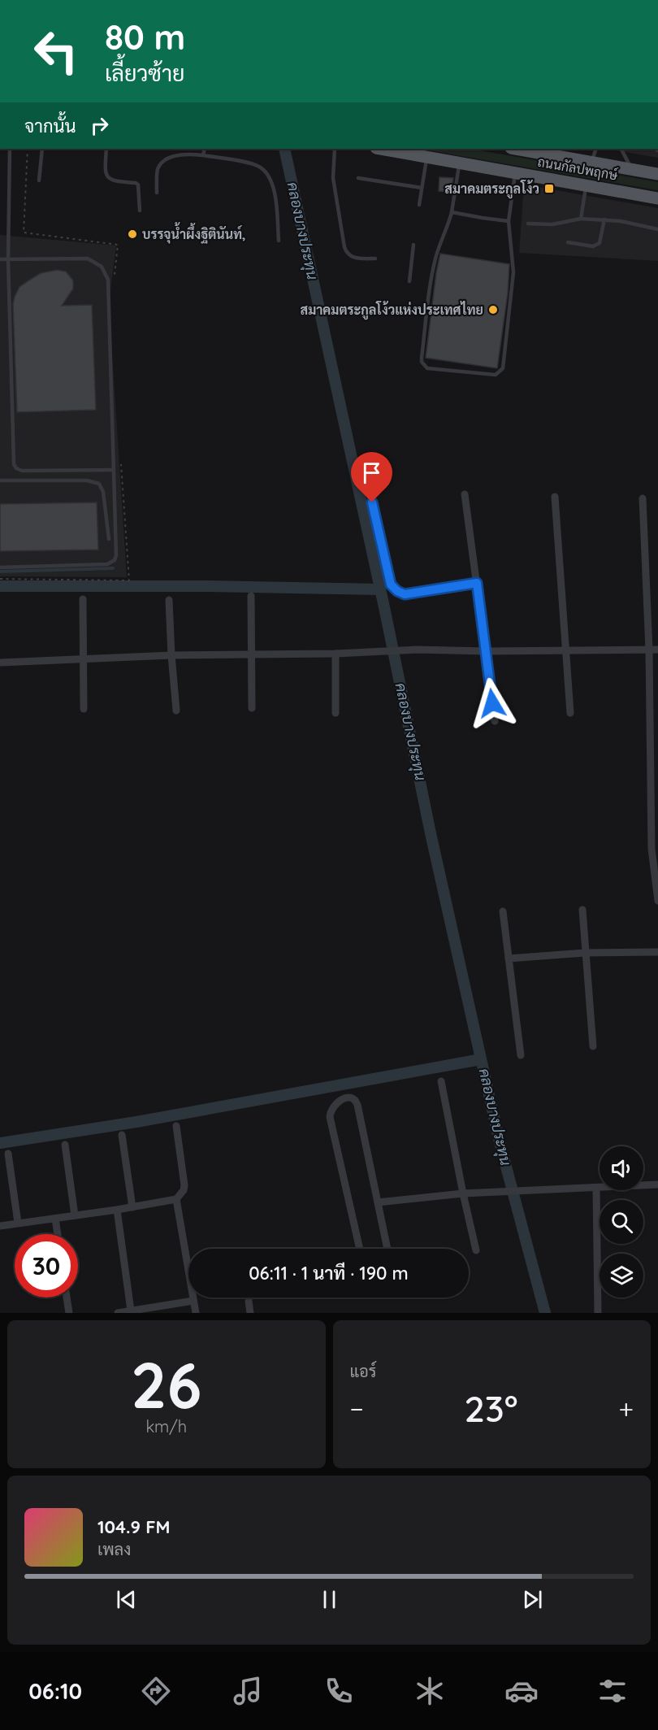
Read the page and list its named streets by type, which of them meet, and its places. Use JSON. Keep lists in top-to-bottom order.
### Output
{
  "streets": {
    "main road": ["ถนนกัลปพฤกษ์"]
  },
  "water": ["คลองบางประทุน"],
  "places": {
    "transit": ["สมาคมตระกูลโง้ว"],
    "other": ["บรรจุน้ำผึ้งฐิตินันท์,", "สมาคมตระกูลโง้วแห่งประเทศไทย"]
  },
  "page": {
    "turn": ["80 m", "เลี้ยวซ้าย"],
    "then": "จากนั้น",
    "limit": "30",
    "trip": "06:11 · 1 นาที · 190 m",
    "tile": [
      ["26", "km/h"],
      "แอร์"
    ],
    "heat": ["−", "23°", "+"],
    "song": ["104.9 FM", "เพลง"],
    "tabs": "06:10"
  }
}
